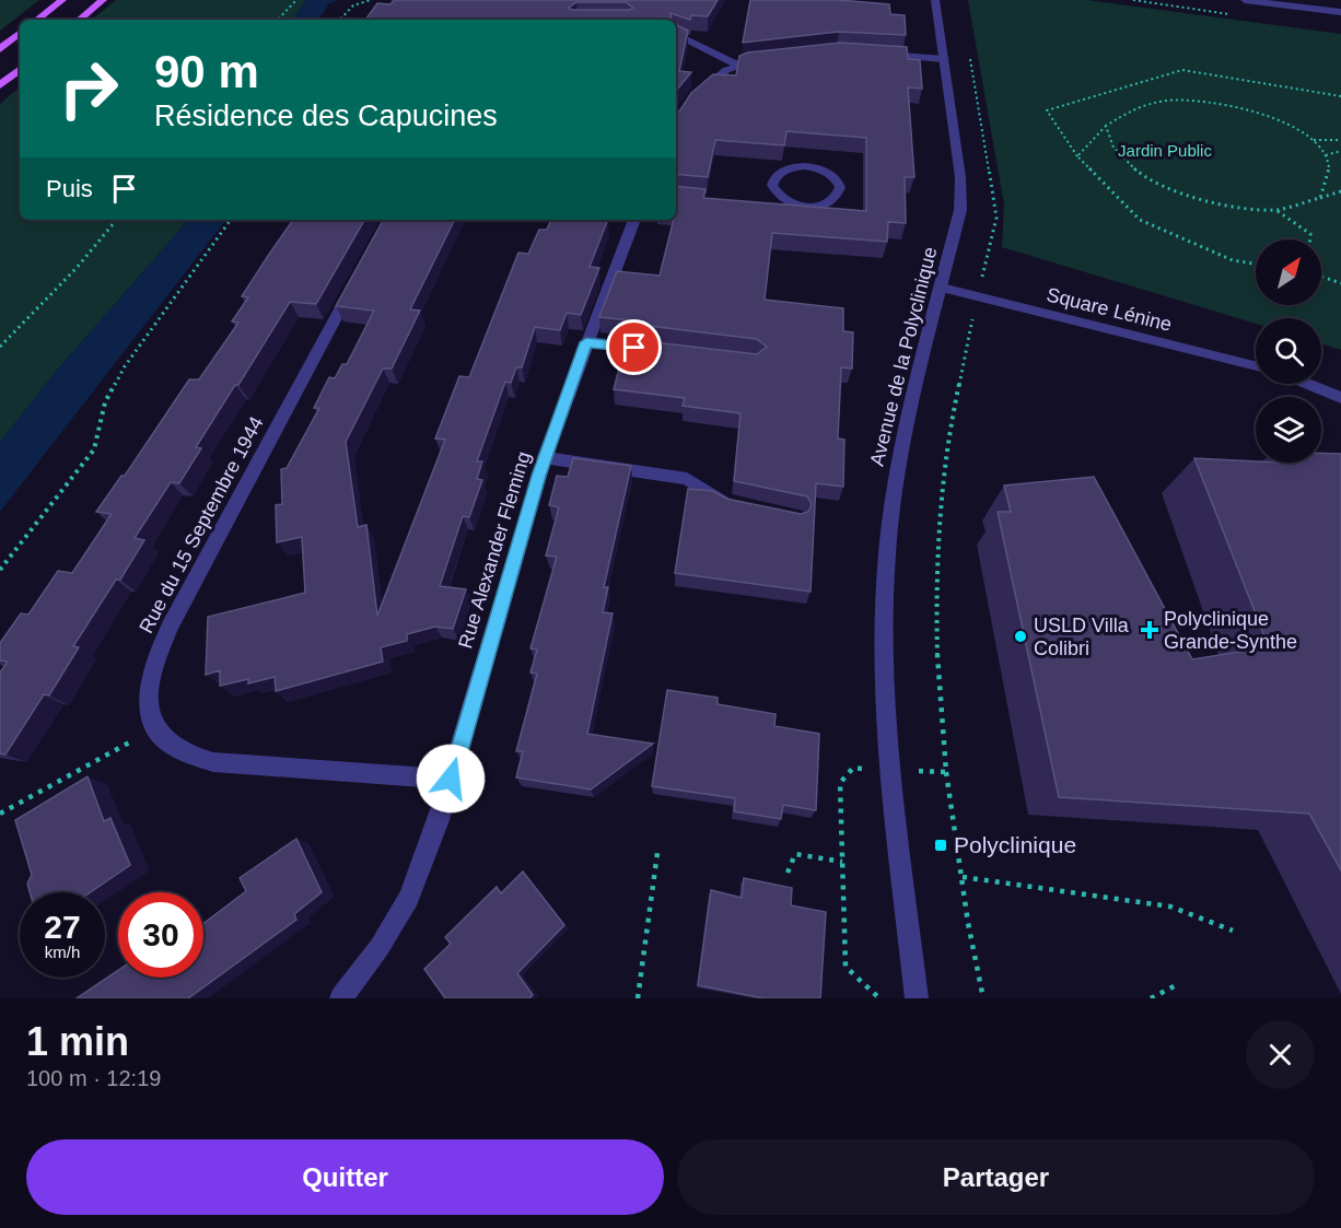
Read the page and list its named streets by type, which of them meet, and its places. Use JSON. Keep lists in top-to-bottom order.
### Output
{
  "streets": {
    "street": [
      "Square Lénine",
      "Avenue de la Polyclinique",
      "Rue du 15 Septembre 1944",
      "Rue Alexander Fleming"
    ]
  },
  "crossings": [
    ["Square Lénine", "Avenue de la Polyclinique"]
  ],
  "parks": ["Jardin Public"],
  "places": {
    "health": ["Polyclinique Grande-Synthe"],
    "other": ["USLD Villa Colibri"],
    "transit": ["Polyclinique"]
  },
  "north": "top right",
  "page": {
    "turn": ["90 m", "Résidence des Capucines"],
    "then": "Puis",
    "speed": "27 km/h",
    "limit": "30",
    "heading": ["1 min", "100 m · 12:19"],
    "buttons": ["Quitter", "Partager"]
  }
}
